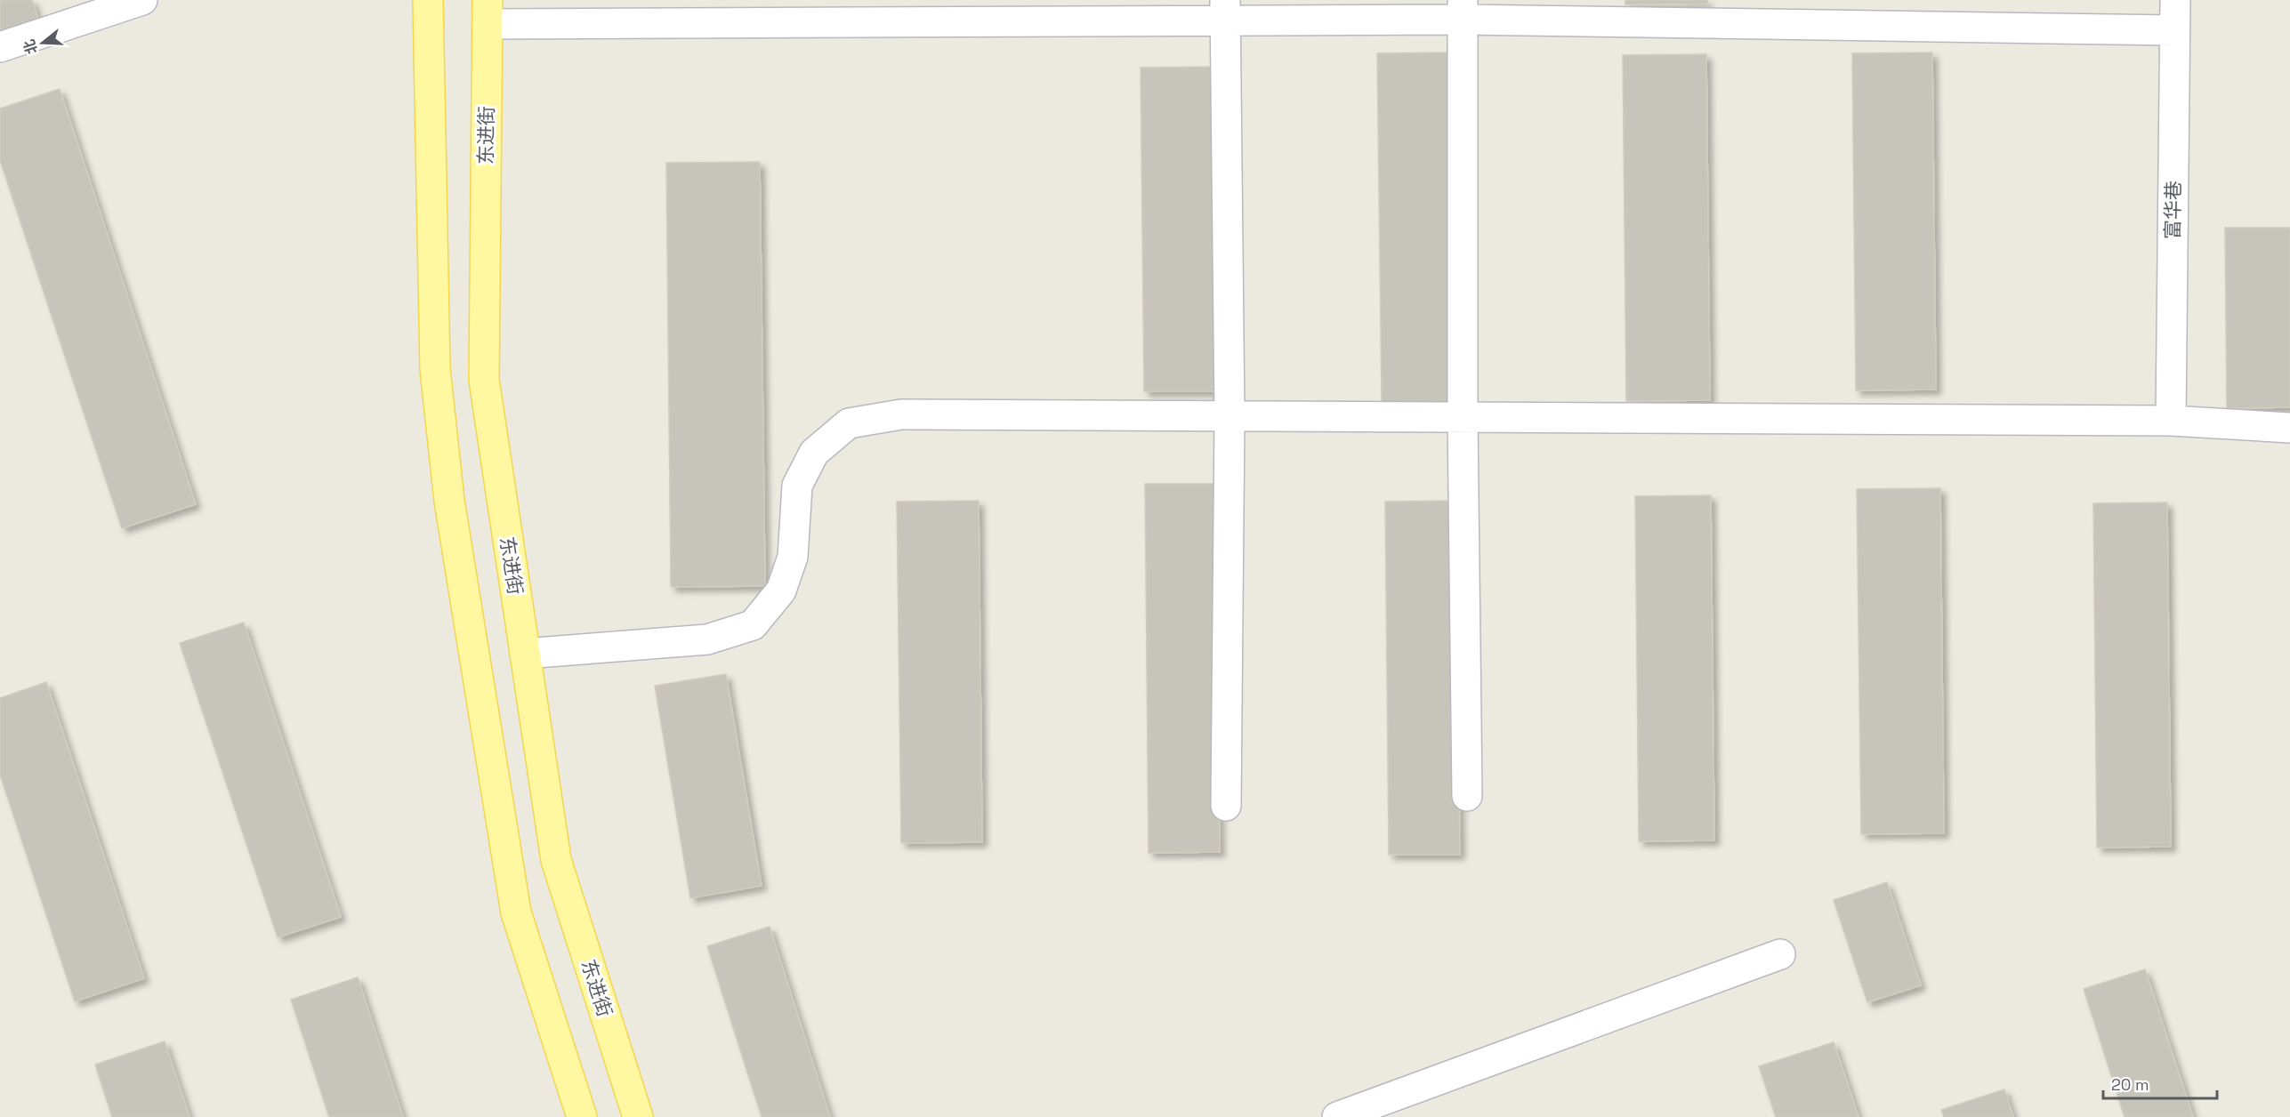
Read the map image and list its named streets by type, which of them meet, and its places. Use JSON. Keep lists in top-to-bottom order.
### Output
{
  "streets": {
    "main road": ["东进街"],
    "street": ["富华巷"]
  },
  "scale_bar": "20 m",
  "north": "left"
}
